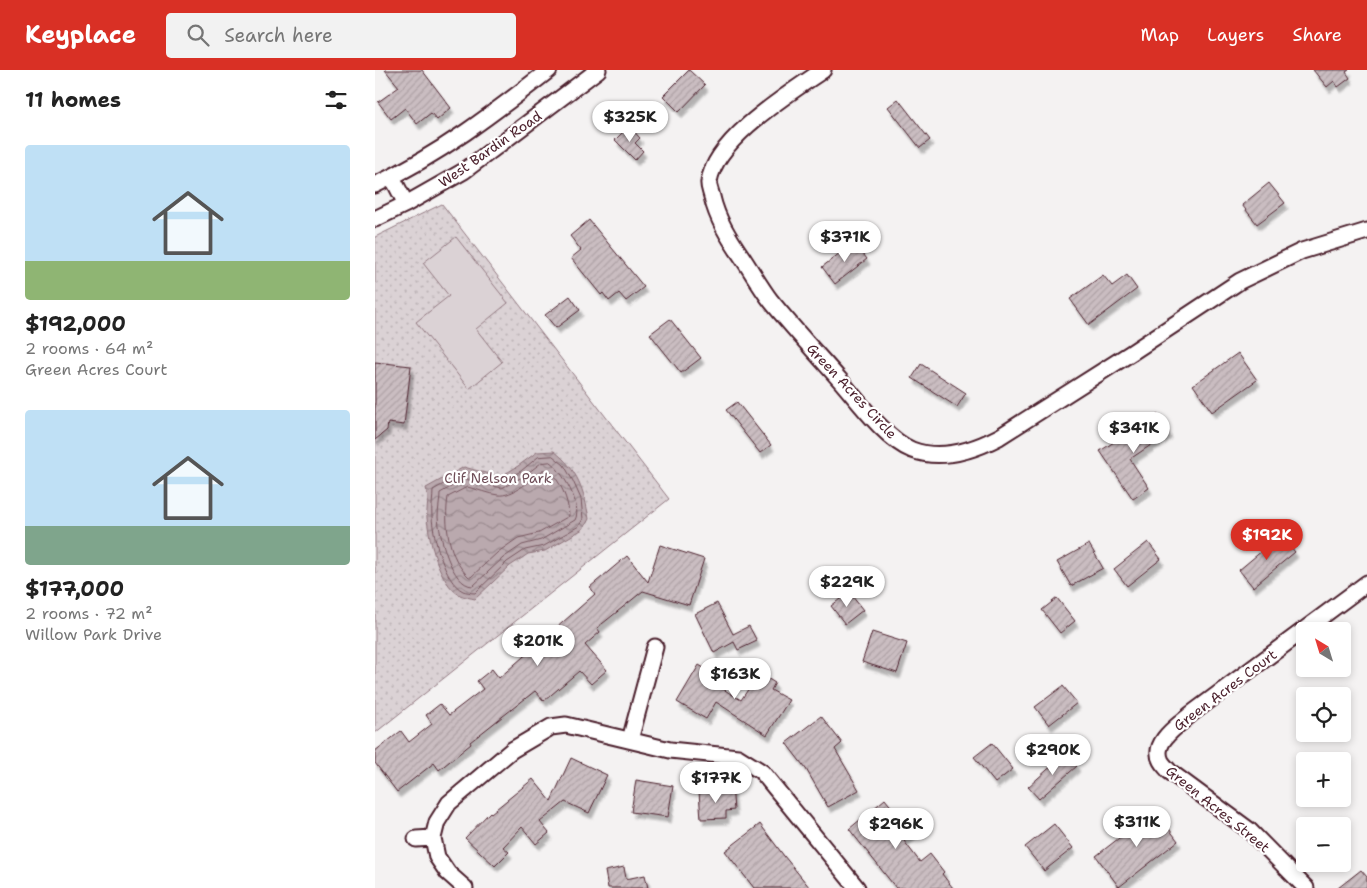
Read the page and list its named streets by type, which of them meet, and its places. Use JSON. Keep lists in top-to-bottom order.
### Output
{
  "streets": {
    "street": [
      "West Bardin Road",
      "Green Acres Circle",
      "Green Acres Court",
      "Green Acres Street"
    ]
  },
  "crossings": [
    ["Green Acres Court", "Green Acres Street"]
  ],
  "parks": ["Clif Nelson Park"],
  "north": "top left",
  "page": {
    "header": "Keyplace",
    "search": "Search here",
    "nav": ["Map", "Layers", "Share"],
    "heading": "11 homes",
    "price": [
      "$325K",
      "$371K",
      "$341K",
      "$192K",
      "$229K",
      "$201K",
      "$163K",
      "$290K",
      "$177K",
      "$311K",
      "$296K"
    ],
    "list": [
      {
        "name": "$192,000",
        "note": "2 rooms · 64 m² · Green Acres Court"
      },
      {
        "name": "$177,000",
        "note": "2 rooms · 72 m² · Willow Park Drive"
      }
    ],
    "map_buttons": ["+", "−"]
  }
}
